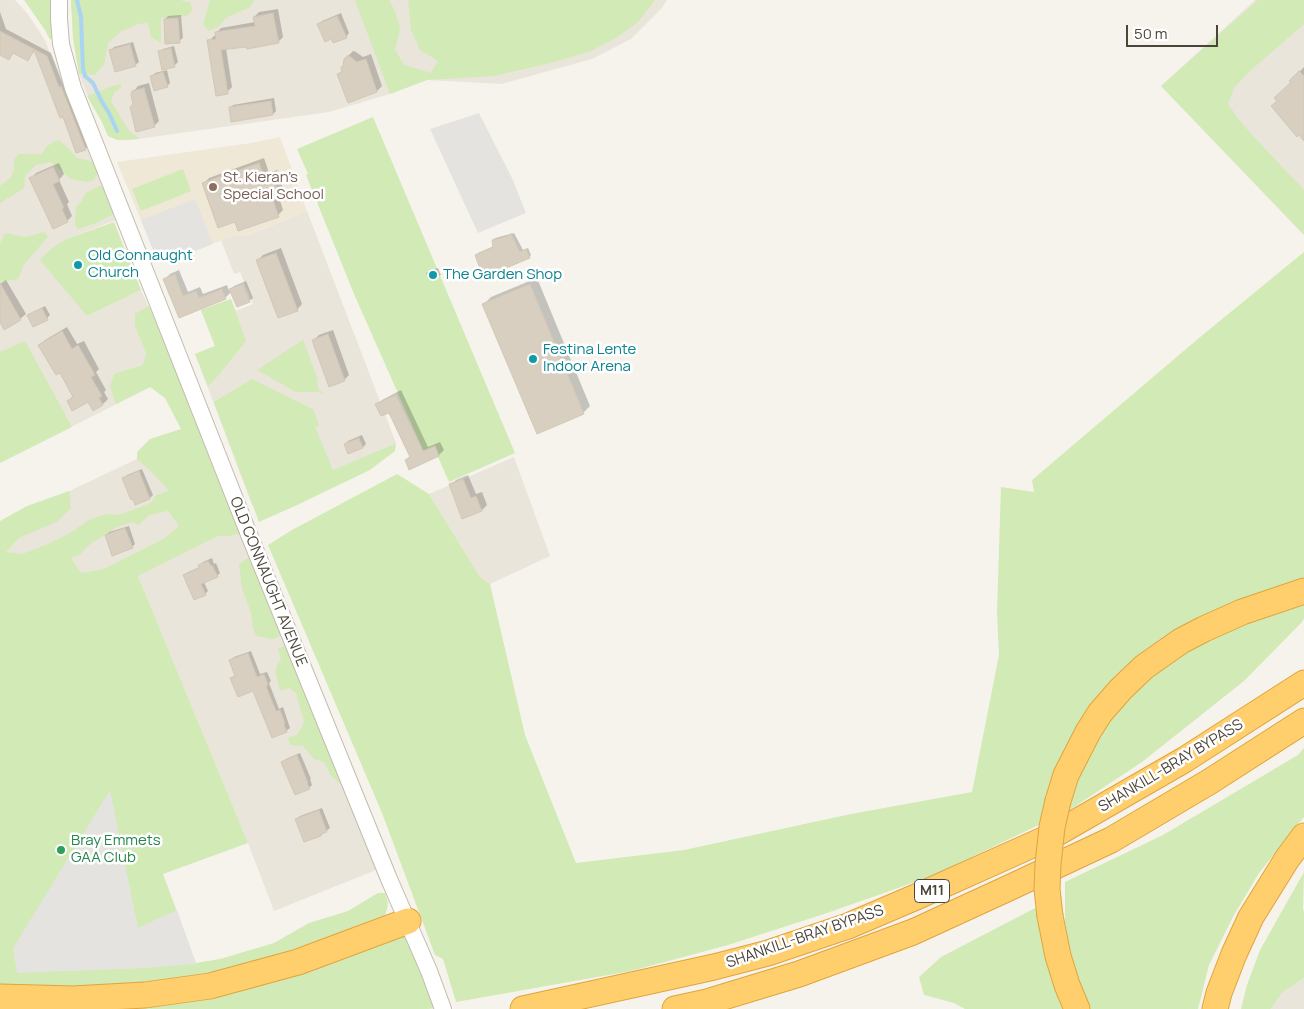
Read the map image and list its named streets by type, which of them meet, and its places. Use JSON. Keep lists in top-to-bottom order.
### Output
{
  "streets": {
    "highway": ["SHANKILL-BRAY BYPASS", "M11"],
    "street": ["OLD CONNAUGHT AVENUE"]
  },
  "places": [
    "St. Kieran’s Special School",
    "Old Connaught Church",
    "The Garden Shop",
    "Festina Lente Indoor Arena",
    "Bray Emmets GAA Club"
  ],
  "scale_bar": "50 m"
}
